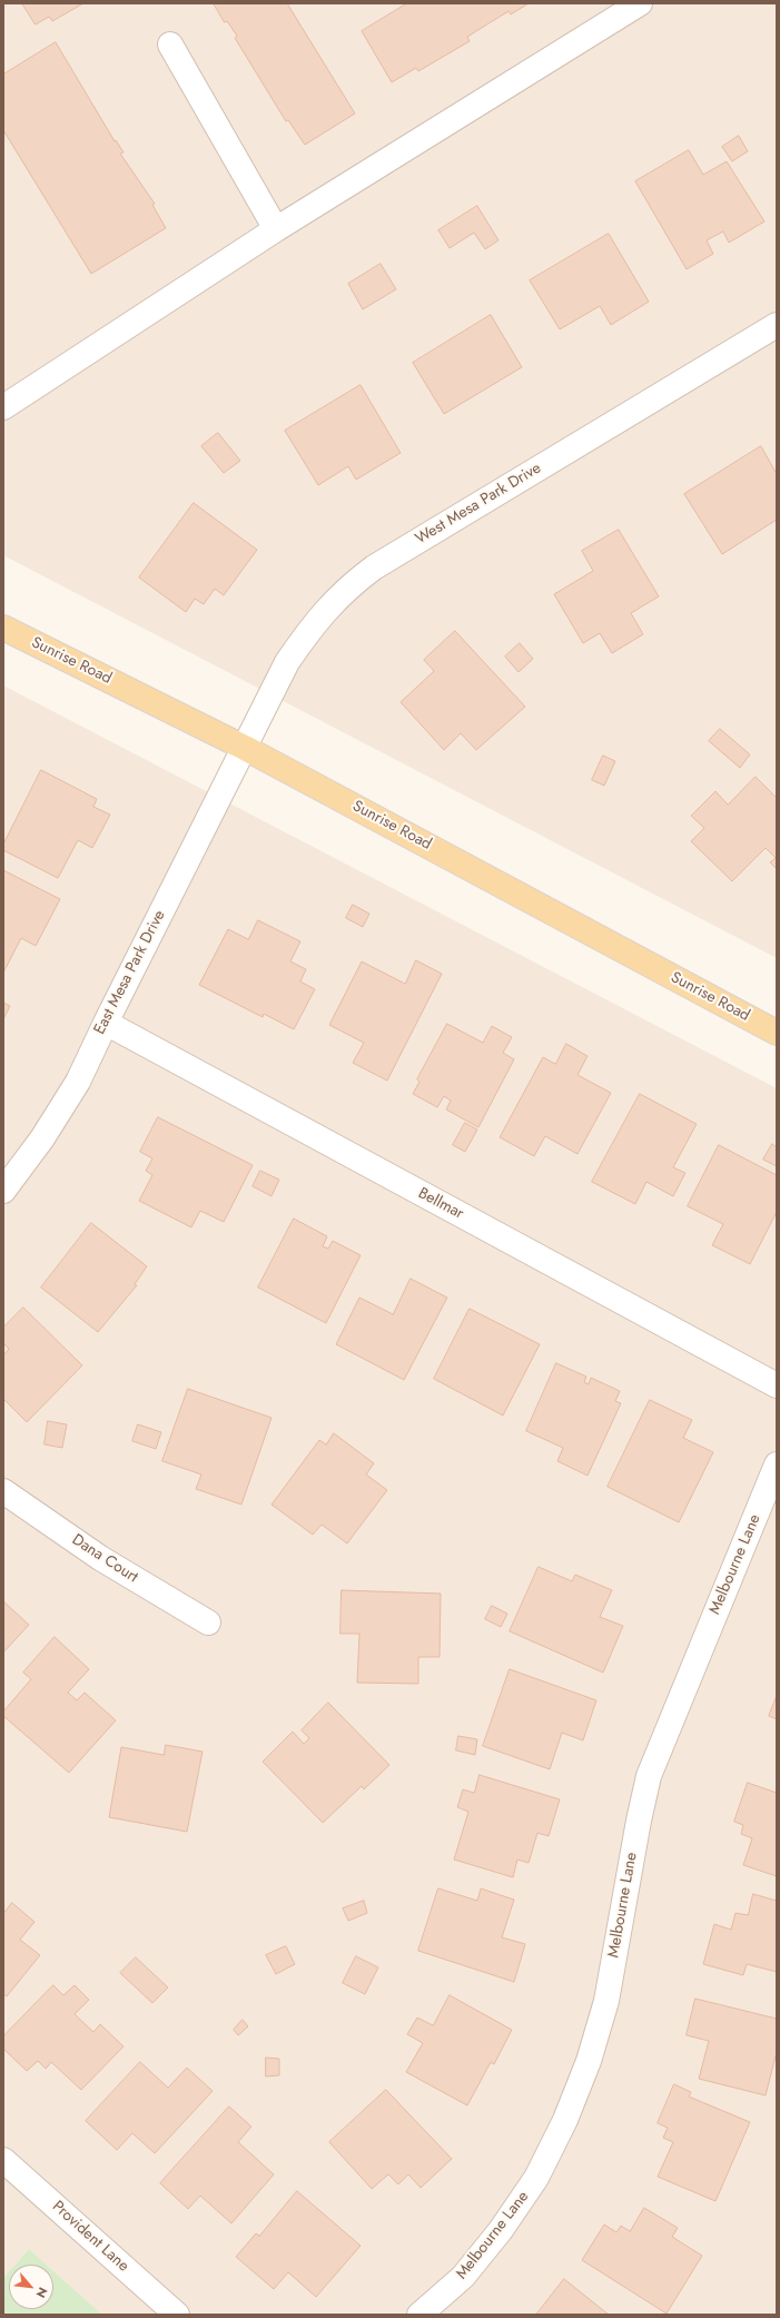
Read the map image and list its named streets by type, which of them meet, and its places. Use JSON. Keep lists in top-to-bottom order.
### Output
{
  "streets": {
    "main road": ["Sunrise Road"],
    "street": [
      "West Mesa Park Drive",
      "East Mesa Park Drive",
      "Bellmar",
      "Dana Court",
      "Melbourne Lane",
      "Provident Lane"
    ]
  },
  "crossings": [
    ["West Mesa Park Drive", "Sunrise Road"],
    ["West Mesa Park Drive", "East Mesa Park Drive"],
    ["Sunrise Road", "East Mesa Park Drive"],
    ["East Mesa Park Drive", "Bellmar"]
  ],
  "north": "bottom right"
}
